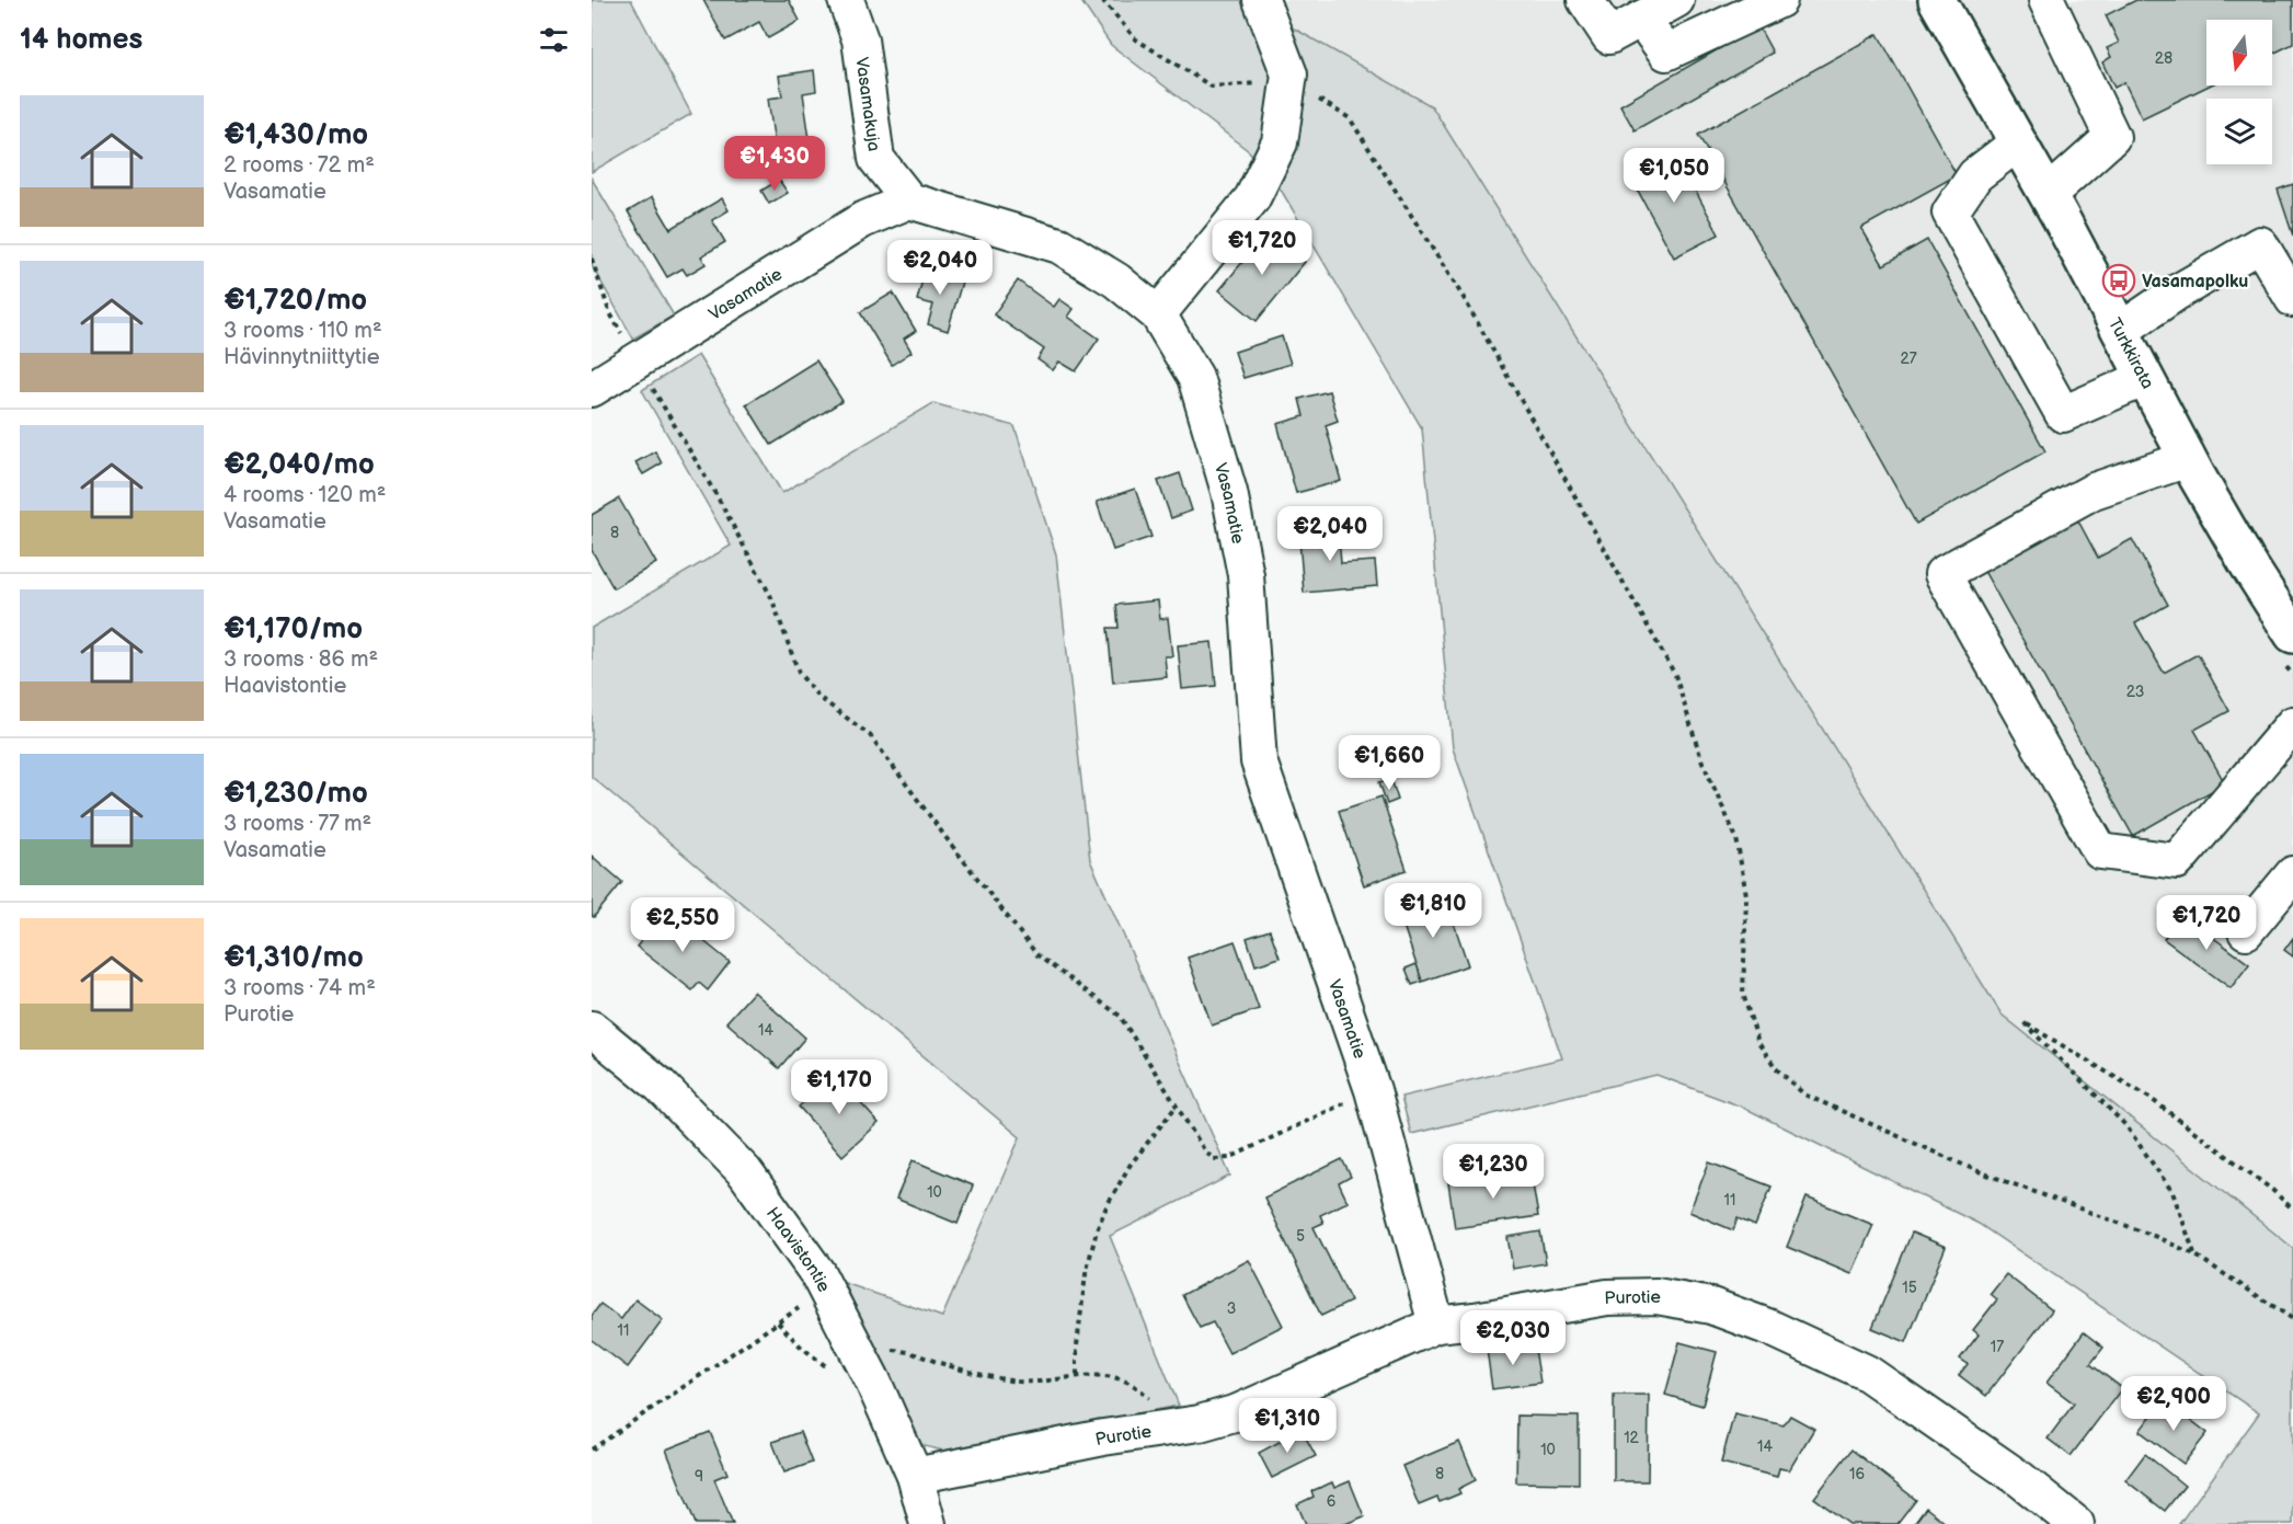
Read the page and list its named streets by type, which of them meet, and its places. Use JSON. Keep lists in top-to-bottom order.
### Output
{
  "streets": {
    "main road": ["Turkkirata"],
    "street": [
      "Vasamakuja",
      "Vasamatie",
      "Haavistontie",
      "Purotie"
    ]
  },
  "crossings": [
    ["Vasamakuja", "Vasamatie"],
    ["Vasamatie", "Purotie"],
    ["Haavistontie", "Purotie"]
  ],
  "places": {
    "bus stop": ["Vasamapolku"]
  },
  "house_numbers": [
    "28",
    "27",
    "8",
    "23",
    "14",
    "10",
    "11",
    "5",
    "15",
    "3",
    "11",
    "17",
    "12",
    "14",
    "10",
    "8",
    "16",
    "9",
    "6"
  ],
  "north": "bottom",
  "page": {
    "heading": "14 homes",
    "list": [
      {
        "name": "€1,430/mo",
        "note": "2 rooms · 72 m² · Vasamatie"
      },
      {
        "name": "€1,720/mo",
        "note": "3 rooms · 110 m² · Hävinnytniittytie"
      },
      {
        "name": "€2,040/mo",
        "note": "4 rooms · 120 m² · Vasamatie"
      },
      {
        "name": "€1,170/mo",
        "note": "3 rooms · 86 m² · Haavistontie"
      },
      {
        "name": "€1,230/mo",
        "note": "3 rooms · 77 m² · Vasamatie"
      },
      {
        "name": "€1,310/mo",
        "note": "3 rooms · 74 m² · Purotie"
      }
    ],
    "price": [
      "€1,430",
      "€1,050",
      "€1,720",
      "€2,040",
      "€2,040",
      "€1,660",
      "€1,810",
      "€1,720",
      "€2,550",
      "€1,170",
      "€1,230",
      "€2,030",
      "€2,900",
      "€1,310"
    ]
  }
}
